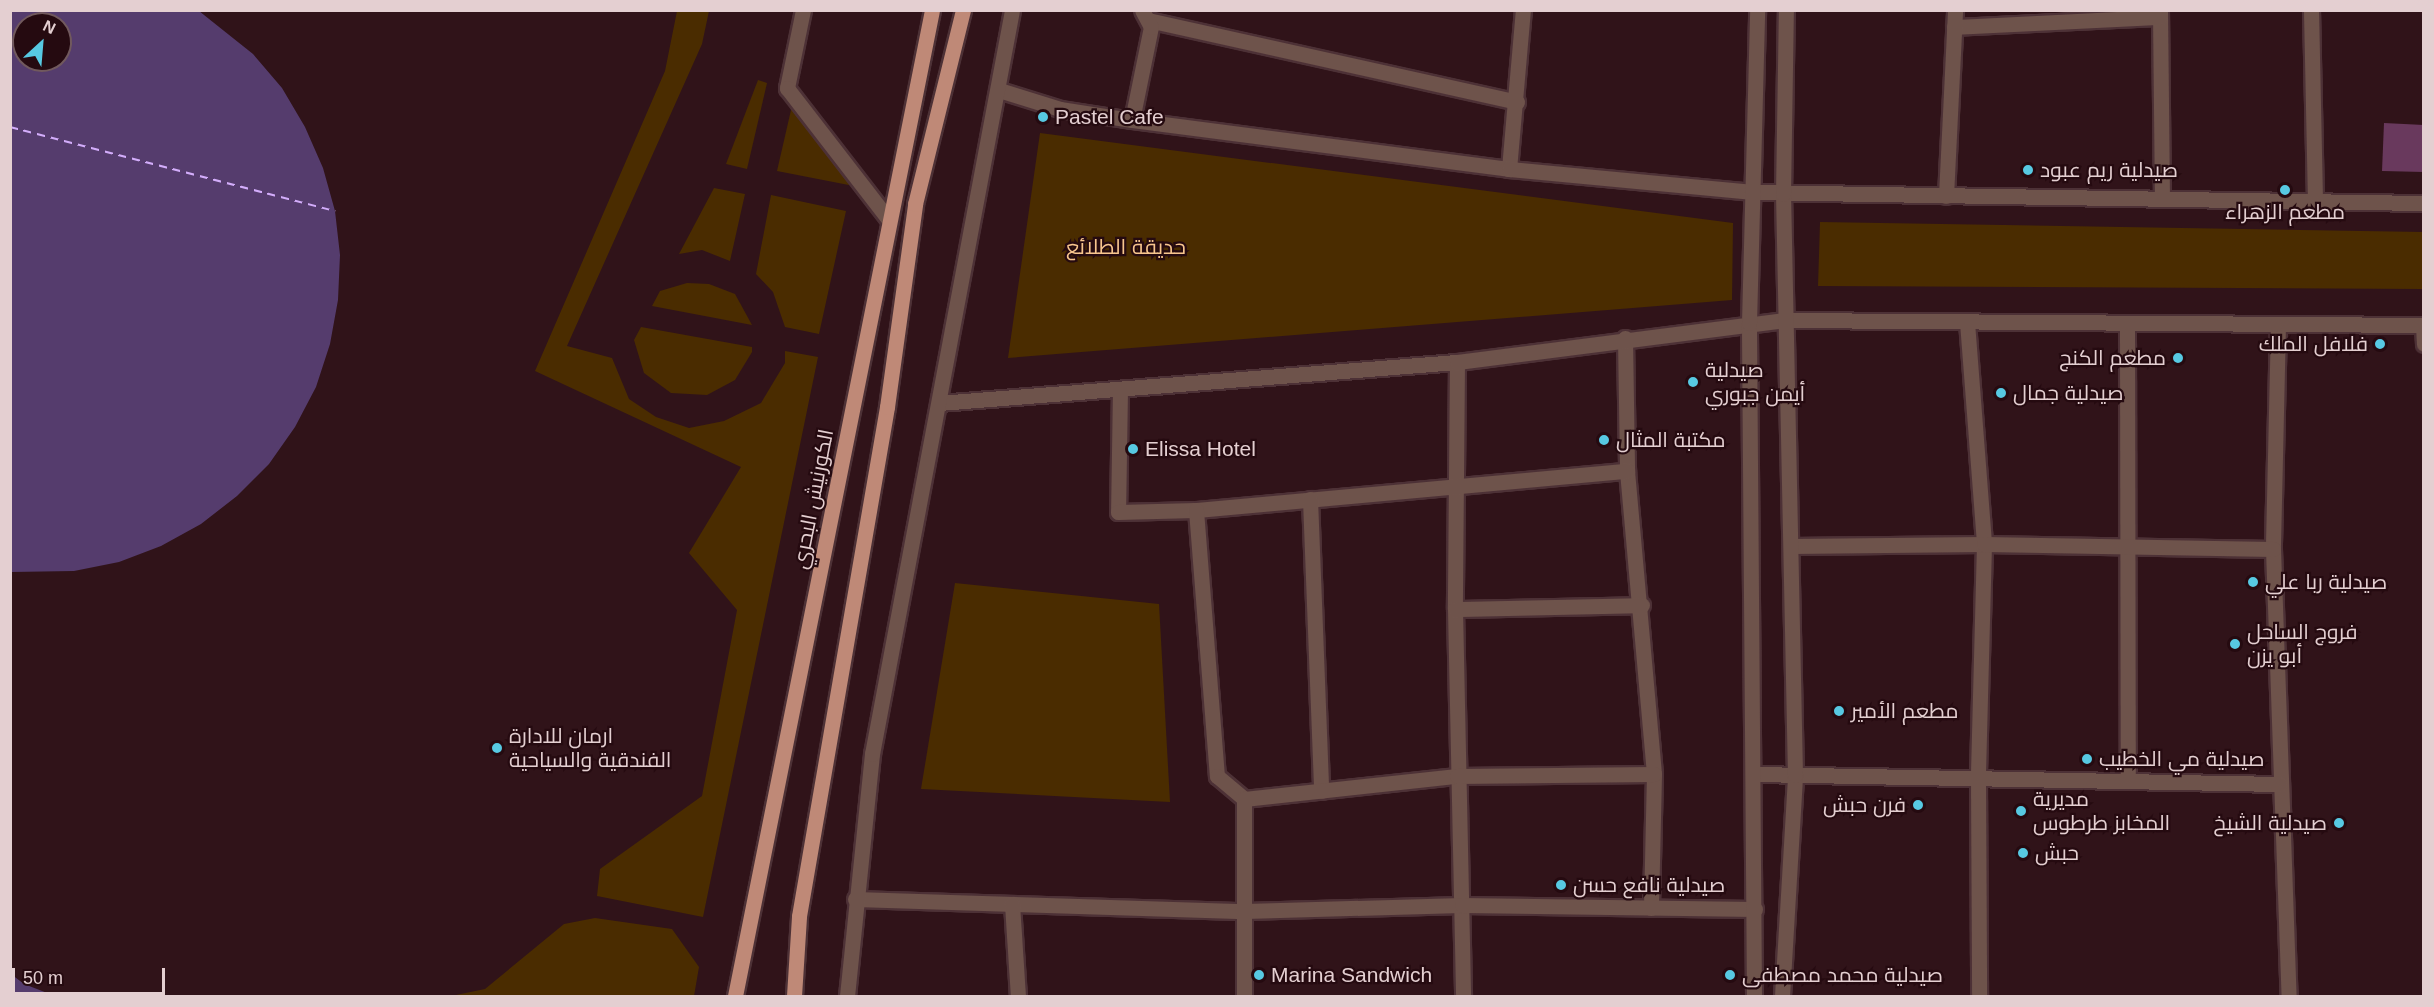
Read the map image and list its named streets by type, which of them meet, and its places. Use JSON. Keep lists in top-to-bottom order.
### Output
{
  "streets": {
    "main road": ["الكورنيش البحري"]
  },
  "parks": ["حديقة الطلائع"],
  "places": [
    "Pastel Cafe",
    "صيدلية ريم عبود",
    "مطعم الزهراء",
    "فلافل الملك",
    "مطعم الكنج",
    "صيدلية أيمن جبوري",
    "صيدلية جمال",
    "مكتبة المثال",
    "Elissa Hotel",
    "صيدلية ربا علي",
    "فروج الساحل أبو يزن",
    "مطعم الأمير",
    "ارمان للادارة الفندقية والسياحية",
    "صيدلية مي الخطيب",
    "فرن حبش",
    "مديرية المخابز طرطوس",
    "صيدلية الشيخ",
    "حبش",
    "صيدلية نافع حسن",
    "Marina Sandwich",
    "صيدلية محمد مصطفى"
  ],
  "scale_bar": "50 m",
  "north": "top right"
}
